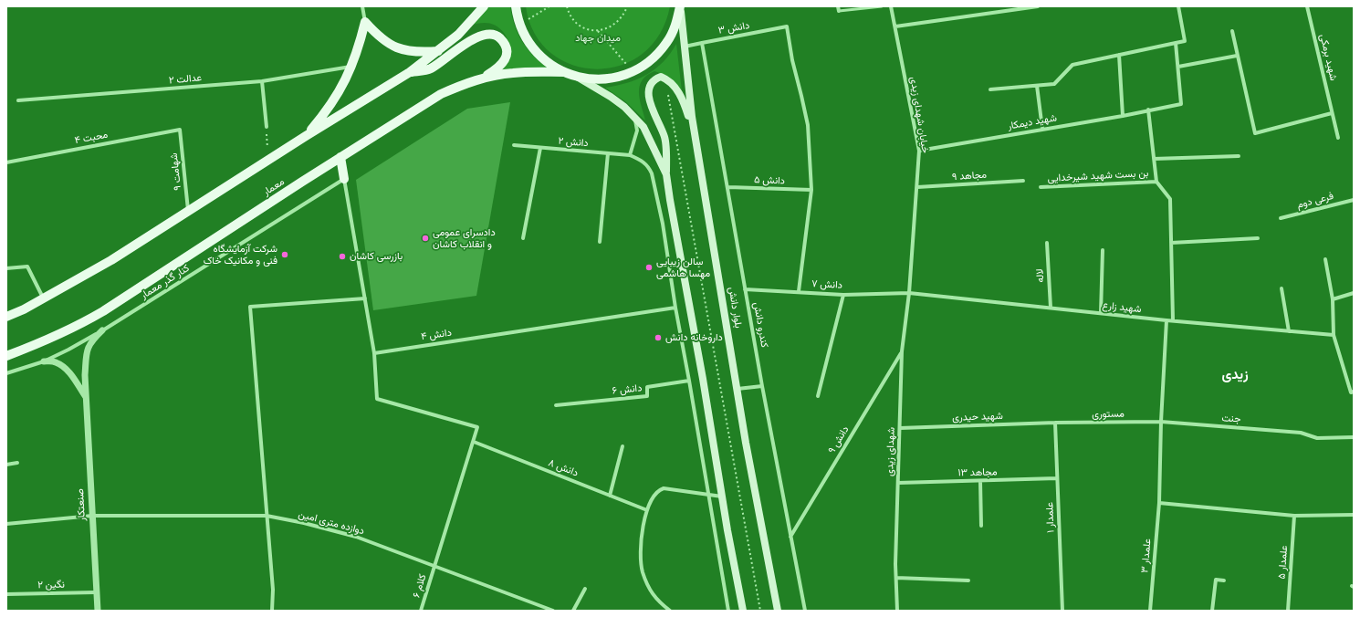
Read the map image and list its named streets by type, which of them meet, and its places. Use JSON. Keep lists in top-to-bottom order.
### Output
{
  "streets": {
    "main road": ["معمار", "بلوار دانش"],
    "street": [
      "دانش ۳",
      "شهید برمکی",
      "عدالت ۲",
      "خیابان شهدای زیدی",
      "شهید دیمکار",
      "محبت ۴",
      "دانش ۲",
      "شهامت ۹",
      "مجاهد ۹",
      "بن بست شهید شیرخدایی",
      "دانش ۵",
      "فرعی دوم",
      "لاله",
      "کنار گذر معمار",
      "دانش ۷",
      "شهید زارع",
      "کندرو دانش",
      "دانش ۴",
      "دانش ۶",
      "مستوری",
      "شهید حیدری",
      "جنت",
      "دانش ۹",
      "شهدای زیدی",
      "دانش ۸",
      "مجاهد ۱۳",
      "صنعتکار",
      "علمدار ۱",
      "دوازده متری امین",
      "علمدار ۳",
      "علمدار ۵",
      "نگین ۲",
      "کلام ۶"
    ]
  },
  "crossings": [
    ["دانش ۳", "دانش ۵"],
    ["دانش ۳", "بلوار دانش"],
    ["دانش ۳", "کندرو دانش"],
    ["خیابان شهدای زیدی", "شهید دیمکار"],
    ["خیابان شهدای زیدی", "مجاهد ۹"],
    ["خیابان شهدای زیدی", "دانش ۷"],
    ["خیابان شهدای زیدی", "شهید زارع"],
    ["خیابان شهدای زیدی", "شهدای زیدی"],
    ["محبت ۴", "شهامت ۹"],
    ["دانش ۵", "کندرو دانش"],
    ["لاله", "شهید زارع"],
    ["کنار گذر معمار", "صنعتکار"],
    ["دانش ۷", "شهید زارع"],
    ["دانش ۷", "کندرو دانش"],
    ["دانش ۷", "شهدای زیدی"],
    ["شهید زارع", "شهدای زیدی"],
    ["شهید زارع", "علمدار ۳"],
    ["کندرو دانش", "دانش ۹"],
    ["دانش ۴", "کلام ۶"],
    ["مستوری", "شهید حیدری"],
    ["مستوری", "جنت"],
    ["مستوری", "علمدار ۱"],
    ["مستوری", "علمدار ۳"],
    ["شهید حیدری", "شهدای زیدی"],
    ["شهید حیدری", "علمدار ۱"],
    ["جنت", "علمدار ۳"],
    ["دانش ۹", "شهدای زیدی"],
    ["شهدای زیدی", "مجاهد ۱۳"],
    ["دانش ۸", "کلام ۶"],
    ["مجاهد ۱۳", "علمدار ۱"],
    ["صنعتکار", "دوازده متری امین"],
    ["صنعتکار", "نگین ۲"],
    ["دوازده متری امین", "کلام ۶"]
  ],
  "districts": ["زیدی"],
  "parks": ["میدان جهاد"],
  "places": [
    "دادسرای عمومی و انقلاب کاشان",
    "شرکت آزمایشگاه فنی و مکانیک خاک",
    "بازرسی کاشان",
    "سالن زیبایی مهسا هاشمی",
    "داروخانه دانش"
  ]
}
